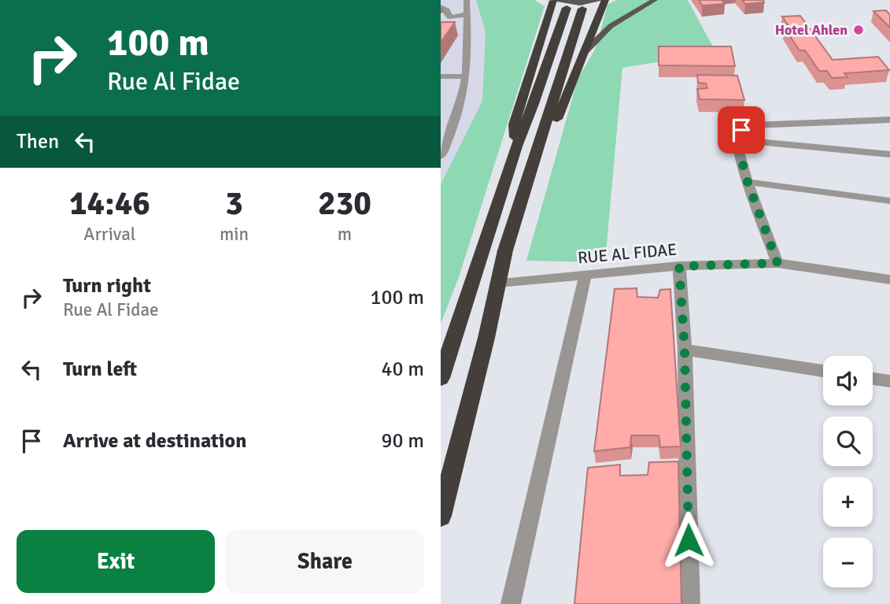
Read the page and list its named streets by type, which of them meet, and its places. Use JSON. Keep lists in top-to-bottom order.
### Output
{
  "streets": {
    "street": ["RUE AL FIDAE"]
  },
  "places": ["Hotel Ahlen"],
  "page": {
    "turn": ["100 m", "Rue Al Fidae"],
    "then": "Then",
    "eta": [
      "14:46",
      "Arrival",
      "3",
      "min",
      "230",
      "m"
    ],
    "list": [
      {
        "name": "Turn right",
        "note": "Rue Al Fidae",
        "value": "100 m"
      },
      {
        "name": "Turn left",
        "value": "40 m"
      },
      {
        "name": "Arrive at destination",
        "value": "90 m"
      }
    ],
    "map_buttons": ["+", "−"],
    "buttons": ["Exit", "Share"]
  }
}
